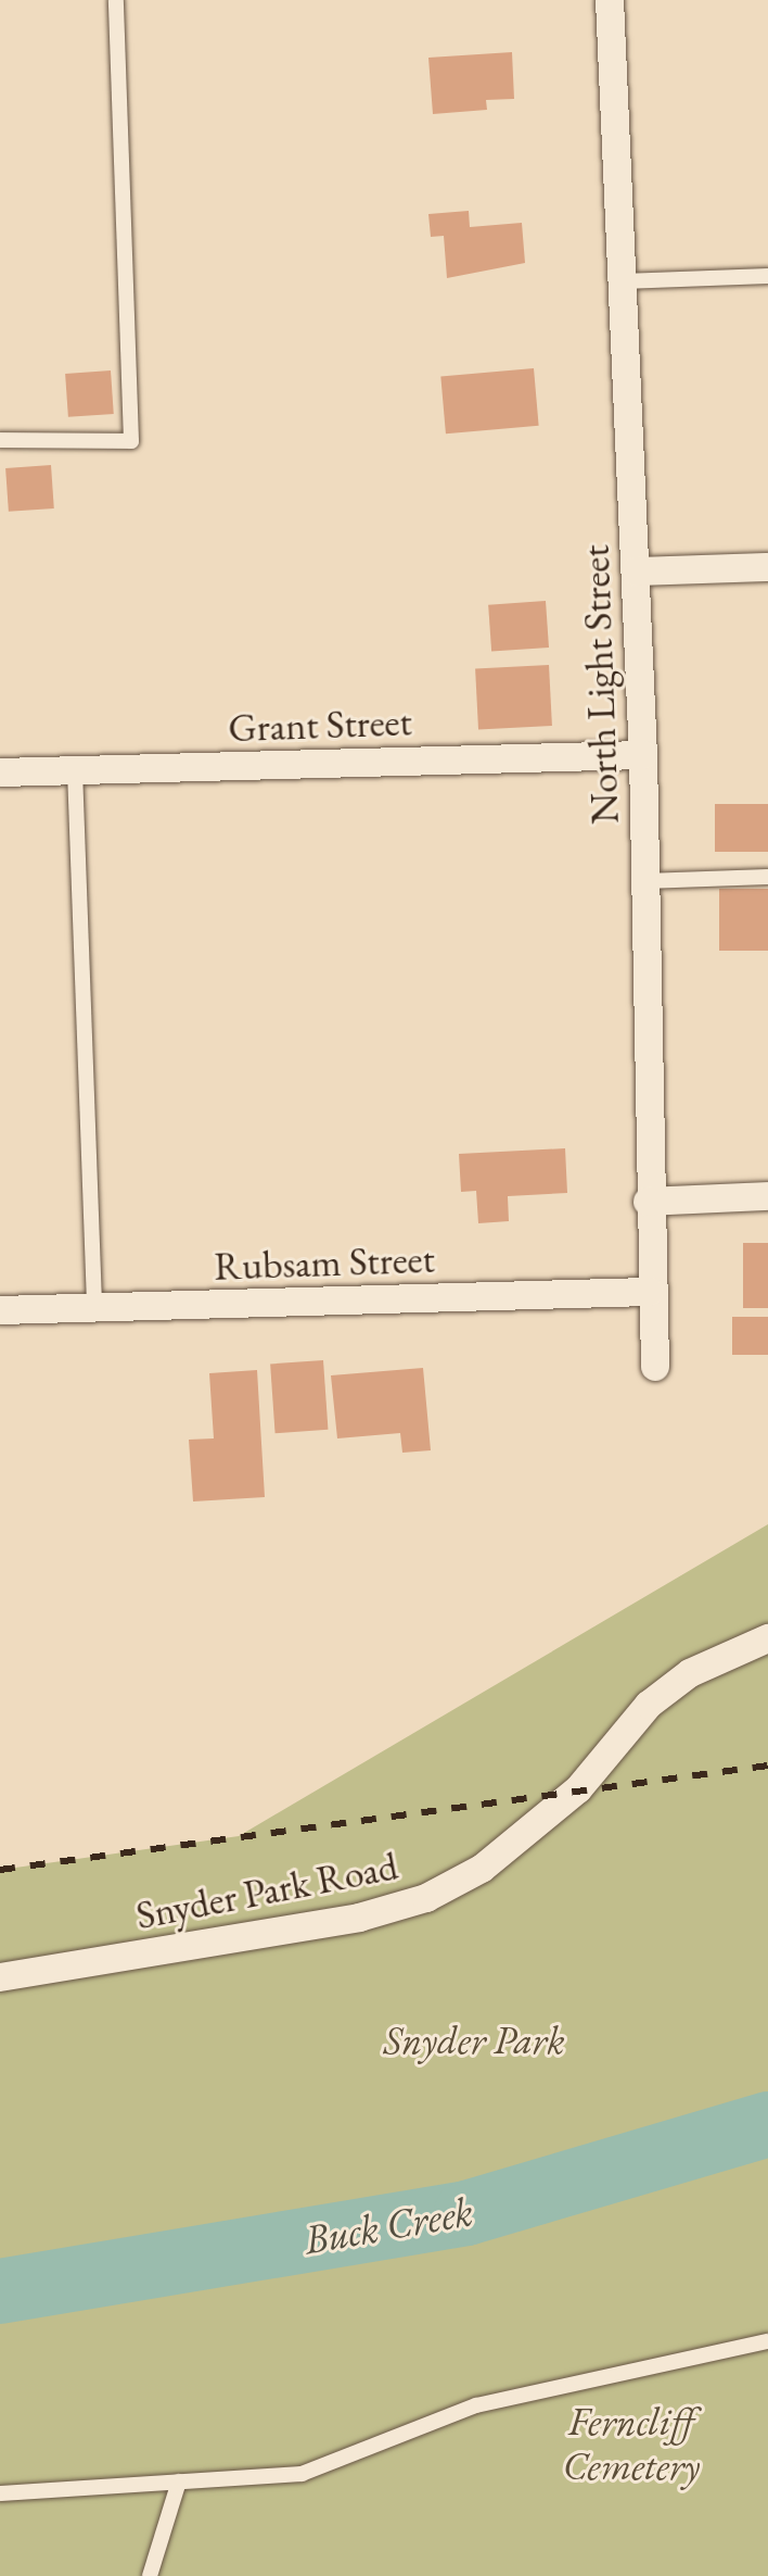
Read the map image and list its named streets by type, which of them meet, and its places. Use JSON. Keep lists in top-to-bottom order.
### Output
{
  "streets": {
    "street": [
      "North Light Street",
      "Grant Street",
      "Rubsam Street",
      "Snyder Park Road"
    ]
  },
  "crossings": [
    ["North Light Street", "Grant Street"],
    ["North Light Street", "Rubsam Street"]
  ],
  "water": ["Buck Creek"],
  "parks": ["Snyder Park", "Ferncliff Cemetery"]
}
